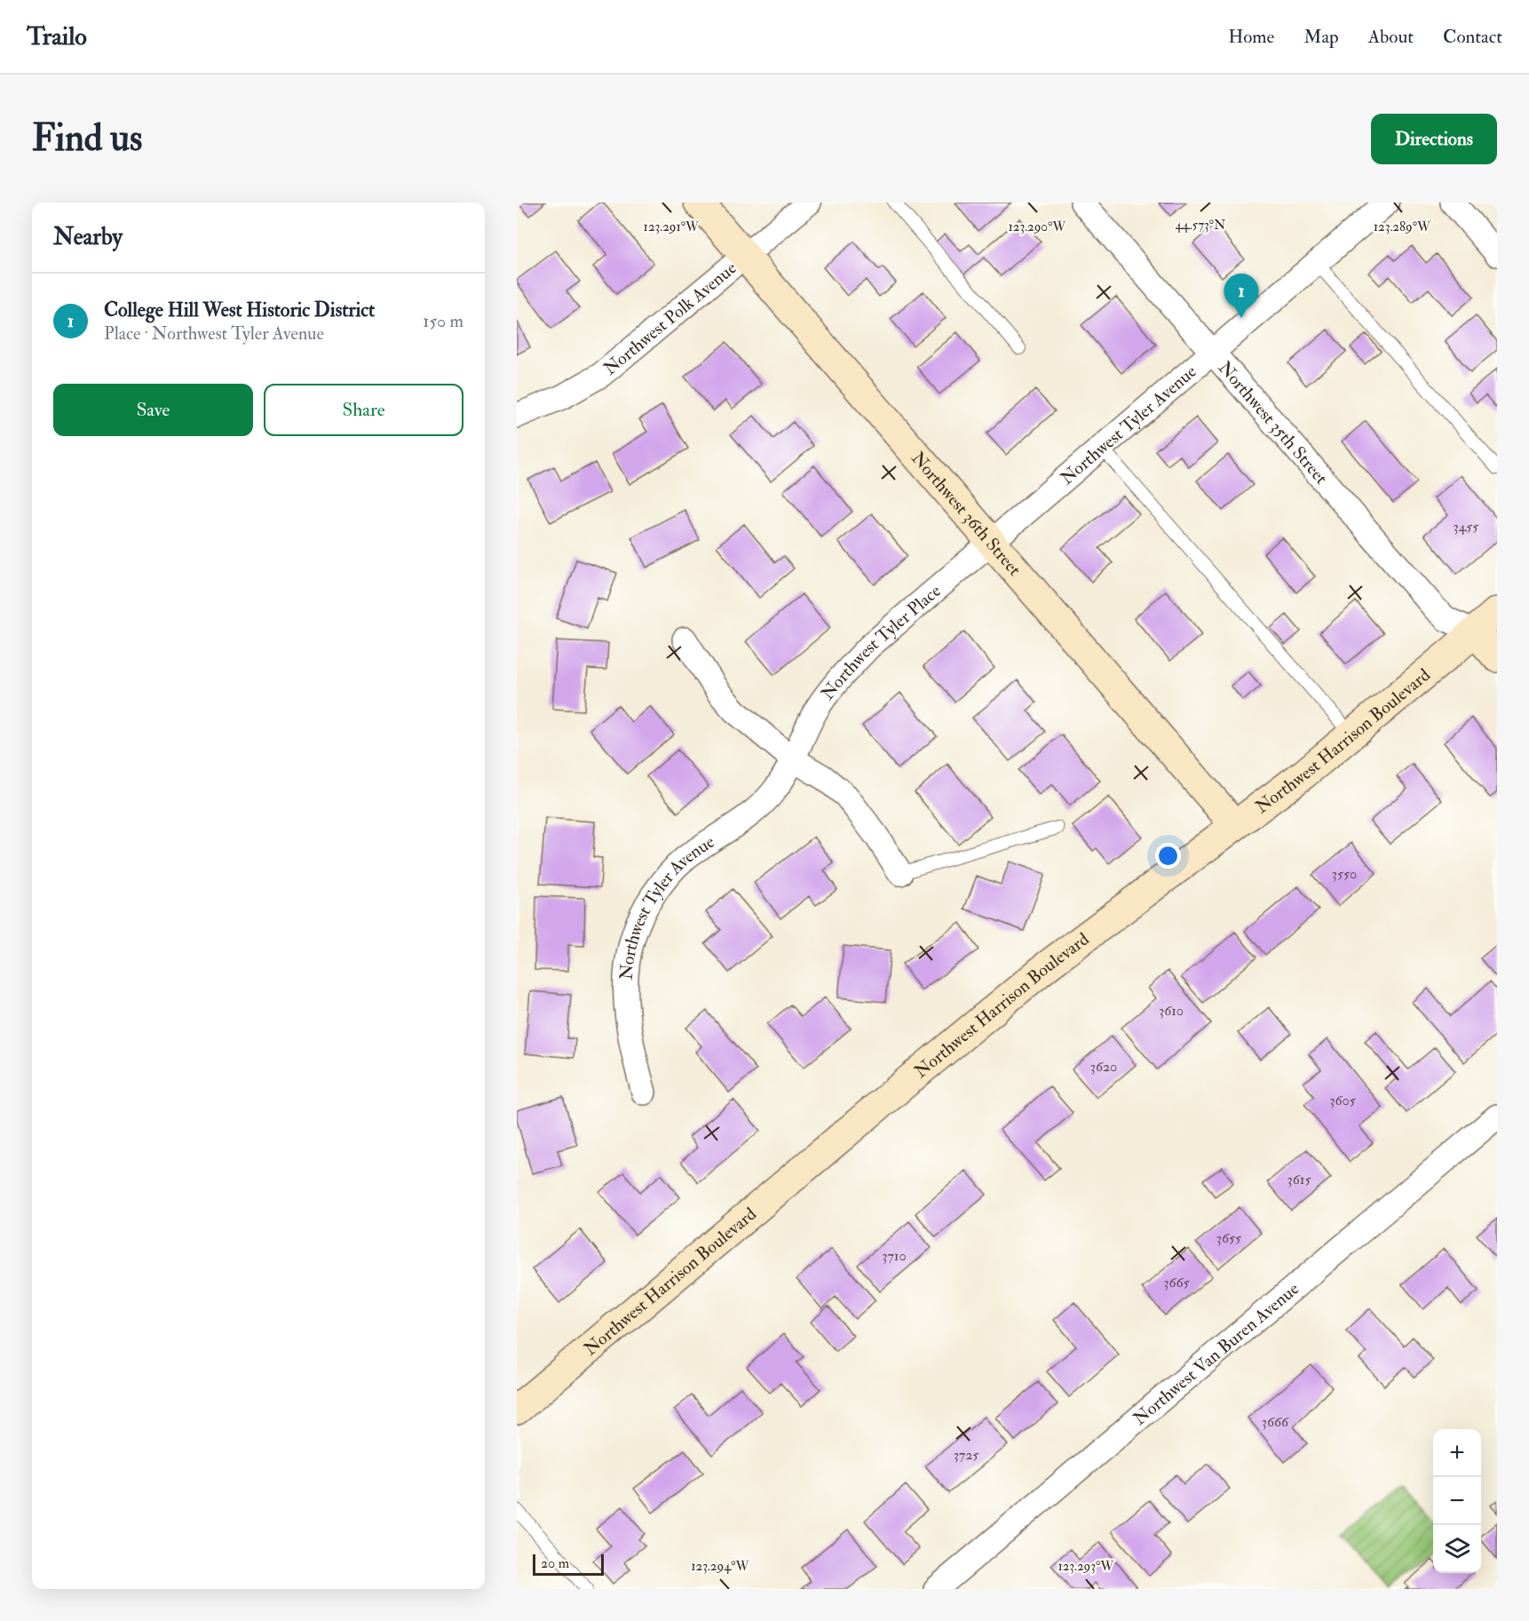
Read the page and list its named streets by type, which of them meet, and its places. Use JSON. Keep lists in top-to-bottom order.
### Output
{
  "streets": {
    "main road": ["Northwest 36th Street", "Northwest Harrison Boulevard"],
    "street": [
      "Northwest Polk Avenue",
      "Northwest 35th Street",
      "Northwest Tyler Avenue",
      "Northwest Tyler Place",
      "Northwest Van Buren Avenue"
    ]
  },
  "crossings": [
    ["Northwest Polk Avenue", "Northwest 36th Street"],
    ["Northwest 35th Street", "Northwest Tyler Avenue"],
    ["Northwest 35th Street", "Northwest Harrison Boulevard"],
    ["Northwest Tyler Avenue", "Northwest 36th Street"],
    ["Northwest Tyler Avenue", "Northwest Tyler Place"],
    ["Northwest 36th Street", "Northwest Tyler Place"],
    ["Northwest 36th Street", "Northwest Harrison Boulevard"]
  ],
  "house_numbers": [
    "3455",
    "3550",
    "3610",
    "3620",
    "3605",
    "3615",
    "3655",
    "3710",
    "3665",
    "3666",
    "3725"
  ],
  "scale_bar": "20 m",
  "page": {
    "header": "Trailo",
    "nav": [
      "Home",
      "Map",
      "About",
      "Contact"
    ],
    "buttons": [
      "Directions",
      ["Save", "Share"]
    ],
    "title": "Find us",
    "heading": "Nearby",
    "list": [
      {
        "mark": "1",
        "name": "College Hill West Historic District",
        "note": "Place · Northwest Tyler Avenue",
        "value": "150 m"
      }
    ],
    "pins": "1",
    "map_buttons": ["+", "−"],
    "scale": "20 m"
  },
  "coordinates": [
    "44.573°N",
    "123.290°W",
    "123.289°W",
    "123.291°W",
    "123.294°W",
    "123.293°W"
  ]
}
